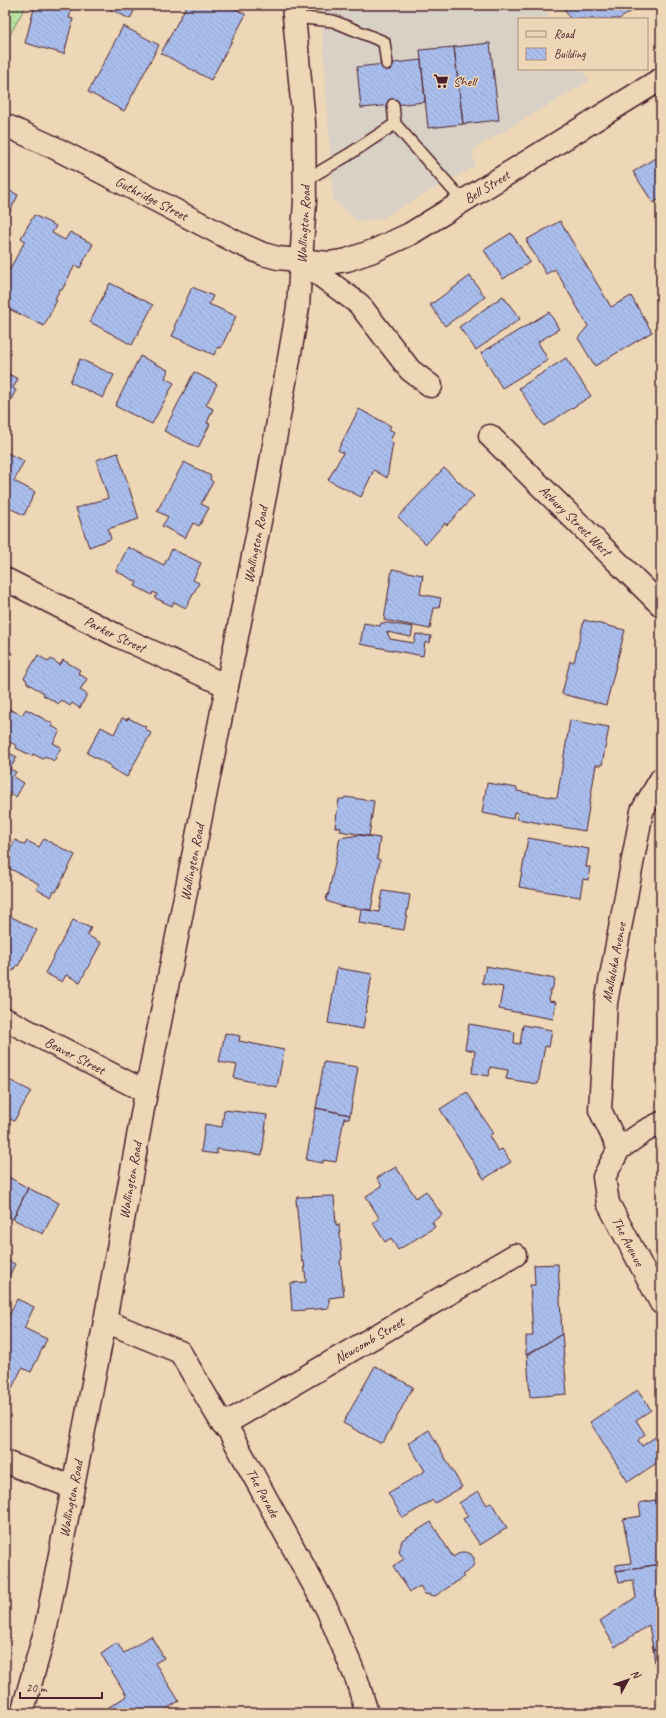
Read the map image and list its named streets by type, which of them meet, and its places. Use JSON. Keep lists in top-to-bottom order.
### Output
{
  "streets": {
    "street": [
      "Bell Street",
      "Guthridge Street",
      "Wallington Road",
      "Asbury Street West",
      "Parker Street",
      "Mallaluka Avenue",
      "Beaver Street",
      "The Avenue",
      "Newcomb Street",
      "The Parade"
    ]
  },
  "crossings": [
    ["Bell Street", "Guthridge Street"],
    ["Bell Street", "Wallington Road"],
    ["Guthridge Street", "Wallington Road"],
    ["Wallington Road", "Parker Street"],
    ["Wallington Road", "Beaver Street"],
    ["Wallington Road", "The Parade"],
    ["Mallaluka Avenue", "The Avenue"],
    ["Newcomb Street", "The Parade"]
  ],
  "places": {
    "supermarket": ["Shell"]
  },
  "legend": ["Road", "Building"],
  "scale_bar": "20 m",
  "north": "top right"
}
